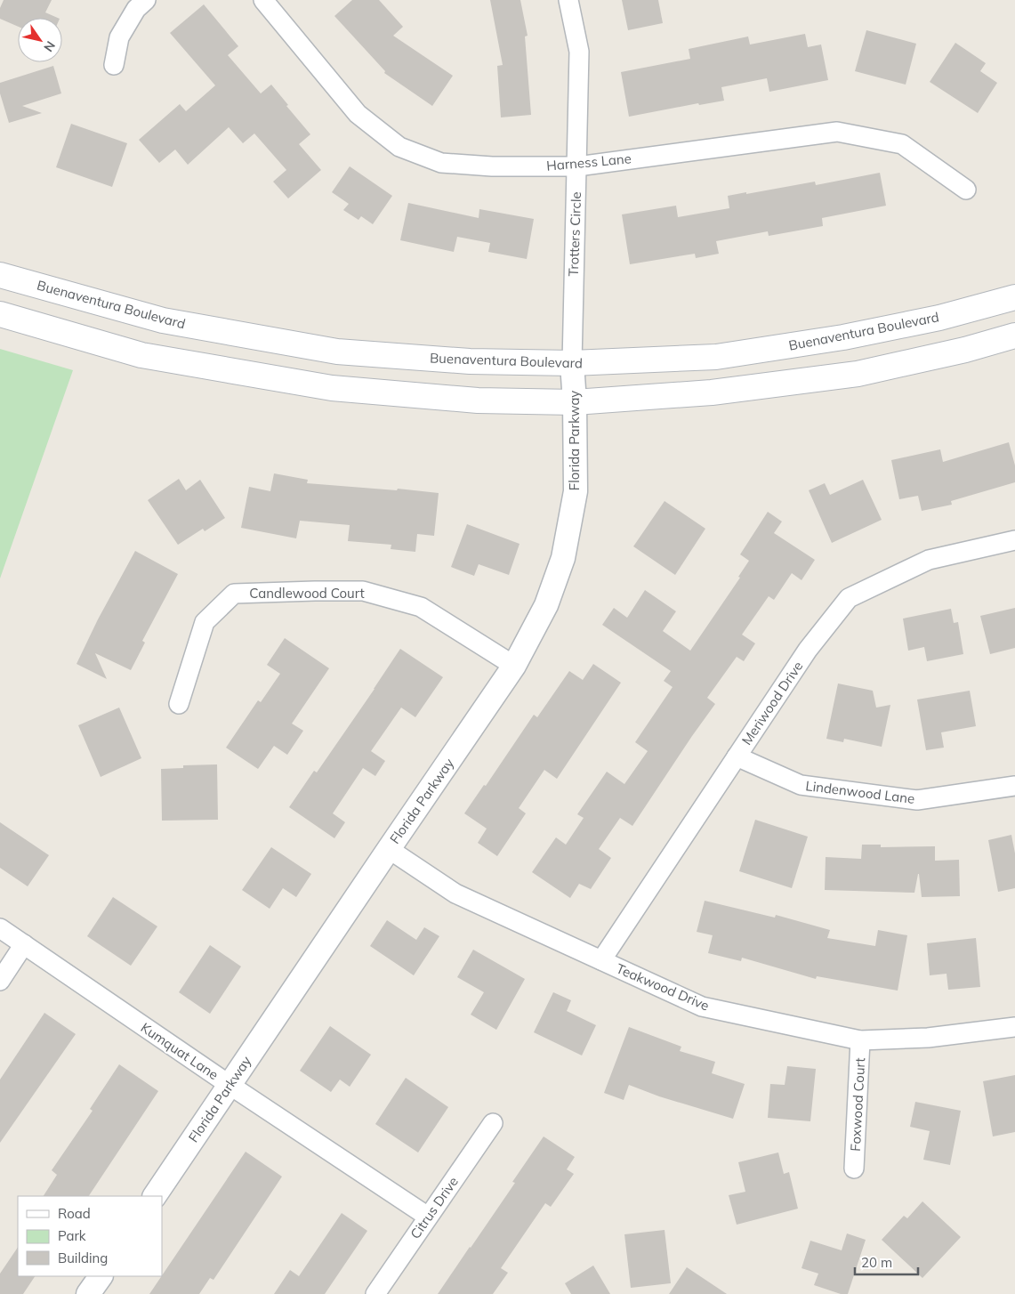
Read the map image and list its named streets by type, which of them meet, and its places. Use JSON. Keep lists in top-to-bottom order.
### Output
{
  "streets": {
    "main road": ["Buenaventura Boulevard"],
    "street": [
      "Harness Lane",
      "Trotters Circle",
      "Florida Parkway",
      "Candlewood Court",
      "Meriwood Drive",
      "Lindenwood Lane",
      "Teakwood Drive",
      "Kumquat Lane",
      "Foxwood Court",
      "Citrus Drive"
    ]
  },
  "crossings": [
    ["Harness Lane", "Trotters Circle"],
    ["Trotters Circle", "Buenaventura Boulevard"],
    ["Trotters Circle", "Florida Parkway"],
    ["Buenaventura Boulevard", "Florida Parkway"],
    ["Florida Parkway", "Candlewood Court"],
    ["Florida Parkway", "Teakwood Drive"],
    ["Florida Parkway", "Kumquat Lane"],
    ["Meriwood Drive", "Lindenwood Lane"],
    ["Meriwood Drive", "Teakwood Drive"],
    ["Teakwood Drive", "Foxwood Court"],
    ["Kumquat Lane", "Citrus Drive"]
  ],
  "legend": ["Road", "Park", "Building"],
  "scale_bar": "20 m",
  "north": "bottom right"
}
